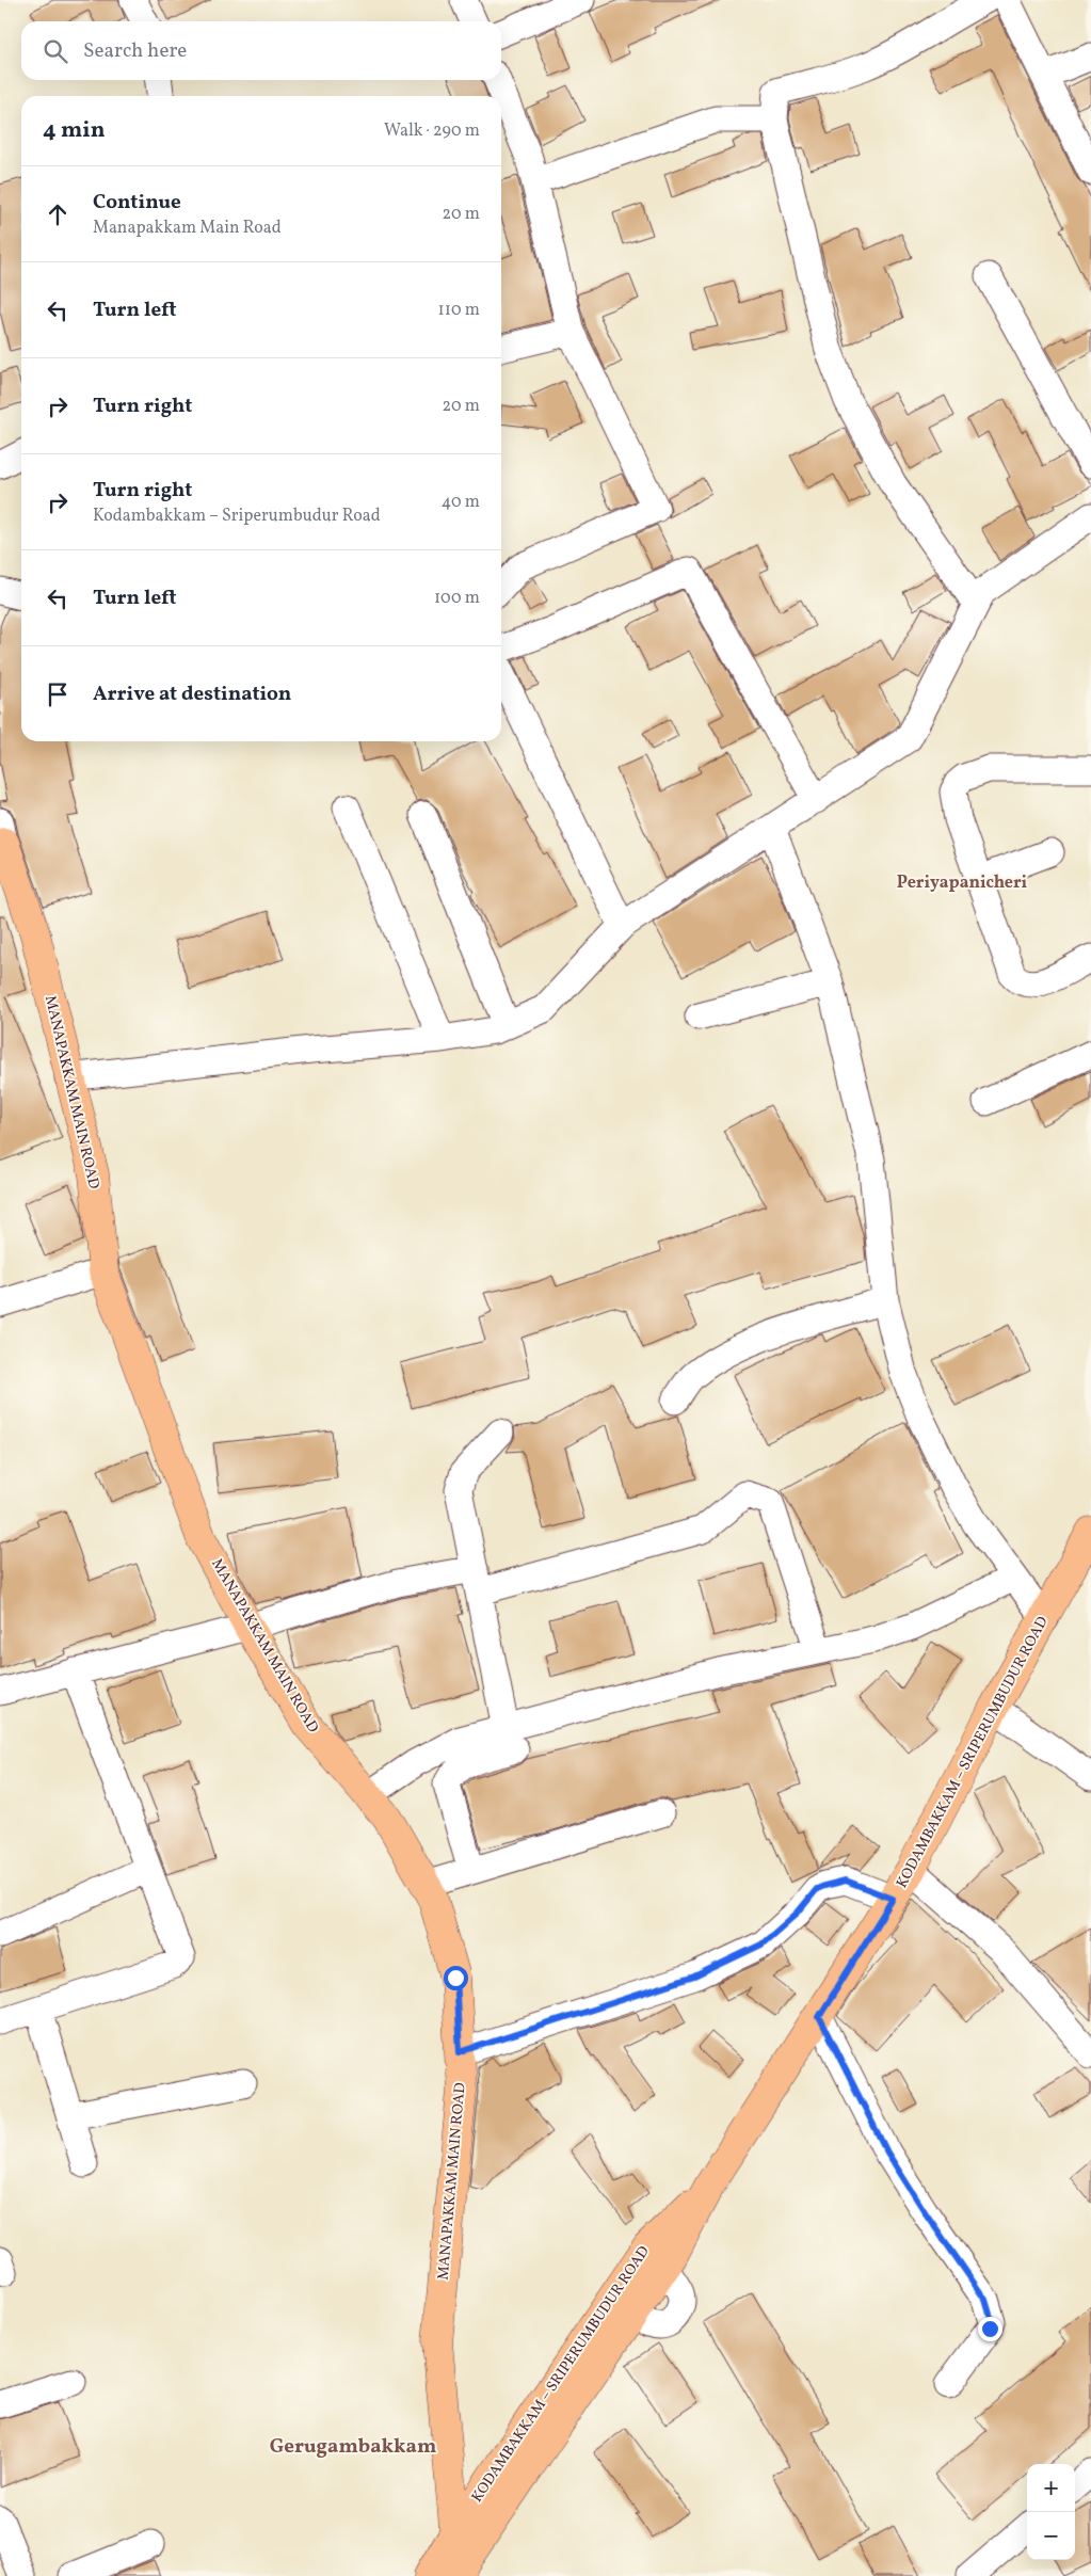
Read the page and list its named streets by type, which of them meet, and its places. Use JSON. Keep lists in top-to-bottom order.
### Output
{
  "streets": {
    "main road": ["MANAPAKKAM MAIN ROAD", "KODAMBAKKAM – SRIPERUMBUDUR ROAD"]
  },
  "crossings": [
    ["MANAPAKKAM MAIN ROAD", "KODAMBAKKAM – SRIPERUMBUDUR ROAD"]
  ],
  "districts": ["Periyapanicheri", "Gerugambakkam"],
  "page": {
    "search": "Search here",
    "heading": ["4 min", "Walk · 290 m"],
    "list": [
      ["Continue", "Manapakkam Main Road", "20 m"],
      ["Turn left", "110 m"],
      ["Turn right", "20 m"],
      ["Turn right", "Kodambakkam – Sriperumbudur Road", "40 m"],
      ["Turn left", "100 m"],
      "Arrive at destination"
    ],
    "map_buttons": ["+", "−"]
  }
}
